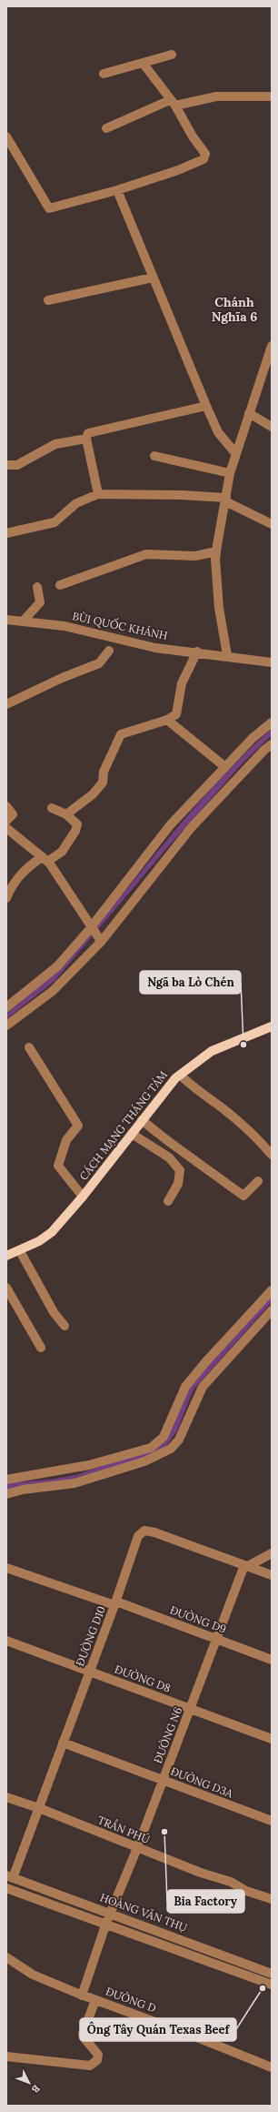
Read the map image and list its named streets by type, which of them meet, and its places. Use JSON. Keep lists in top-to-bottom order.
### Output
{
  "streets": {
    "main road": ["CÁCH MẠNG THÁNG TÁM"],
    "street": [
      "BÙI QUỐC KHÁNH",
      "ĐƯỜNG D9",
      "ĐƯỜNG D10",
      "ĐƯỜNG D8",
      "ĐƯỜNG N6",
      "ĐƯỜNG D3A",
      "TRẦN PHÚ",
      "HOÀNG VĂN THỤ",
      "ĐƯỜNG D"
    ]
  },
  "crossings": [
    ["ĐƯỜNG D9", "ĐƯỜNG D10"],
    ["ĐƯỜNG D9", "ĐƯỜNG N6"],
    ["ĐƯỜNG D10", "ĐƯỜNG D8"],
    ["ĐƯỜNG D10", "ĐƯỜNG N6"],
    ["ĐƯỜNG D10", "ĐƯỜNG D3A"],
    ["ĐƯỜNG D10", "TRẦN PHÚ"],
    ["ĐƯỜNG D10", "HOÀNG VĂN THỤ"],
    ["ĐƯỜNG D8", "ĐƯỜNG N6"],
    ["ĐƯỜNG N6", "ĐƯỜNG D3A"],
    ["ĐƯỜNG N6", "TRẦN PHÚ"],
    ["ĐƯỜNG N6", "HOÀNG VĂN THỤ"],
    ["ĐƯỜNG N6", "ĐƯỜNG D"]
  ],
  "districts": ["Chánh Nghĩa 6"],
  "places": ["Ngã ba Lò Chén", "Bia Factory", "Ông Tây Quán Texas Beef"],
  "north": "bottom right"
}
